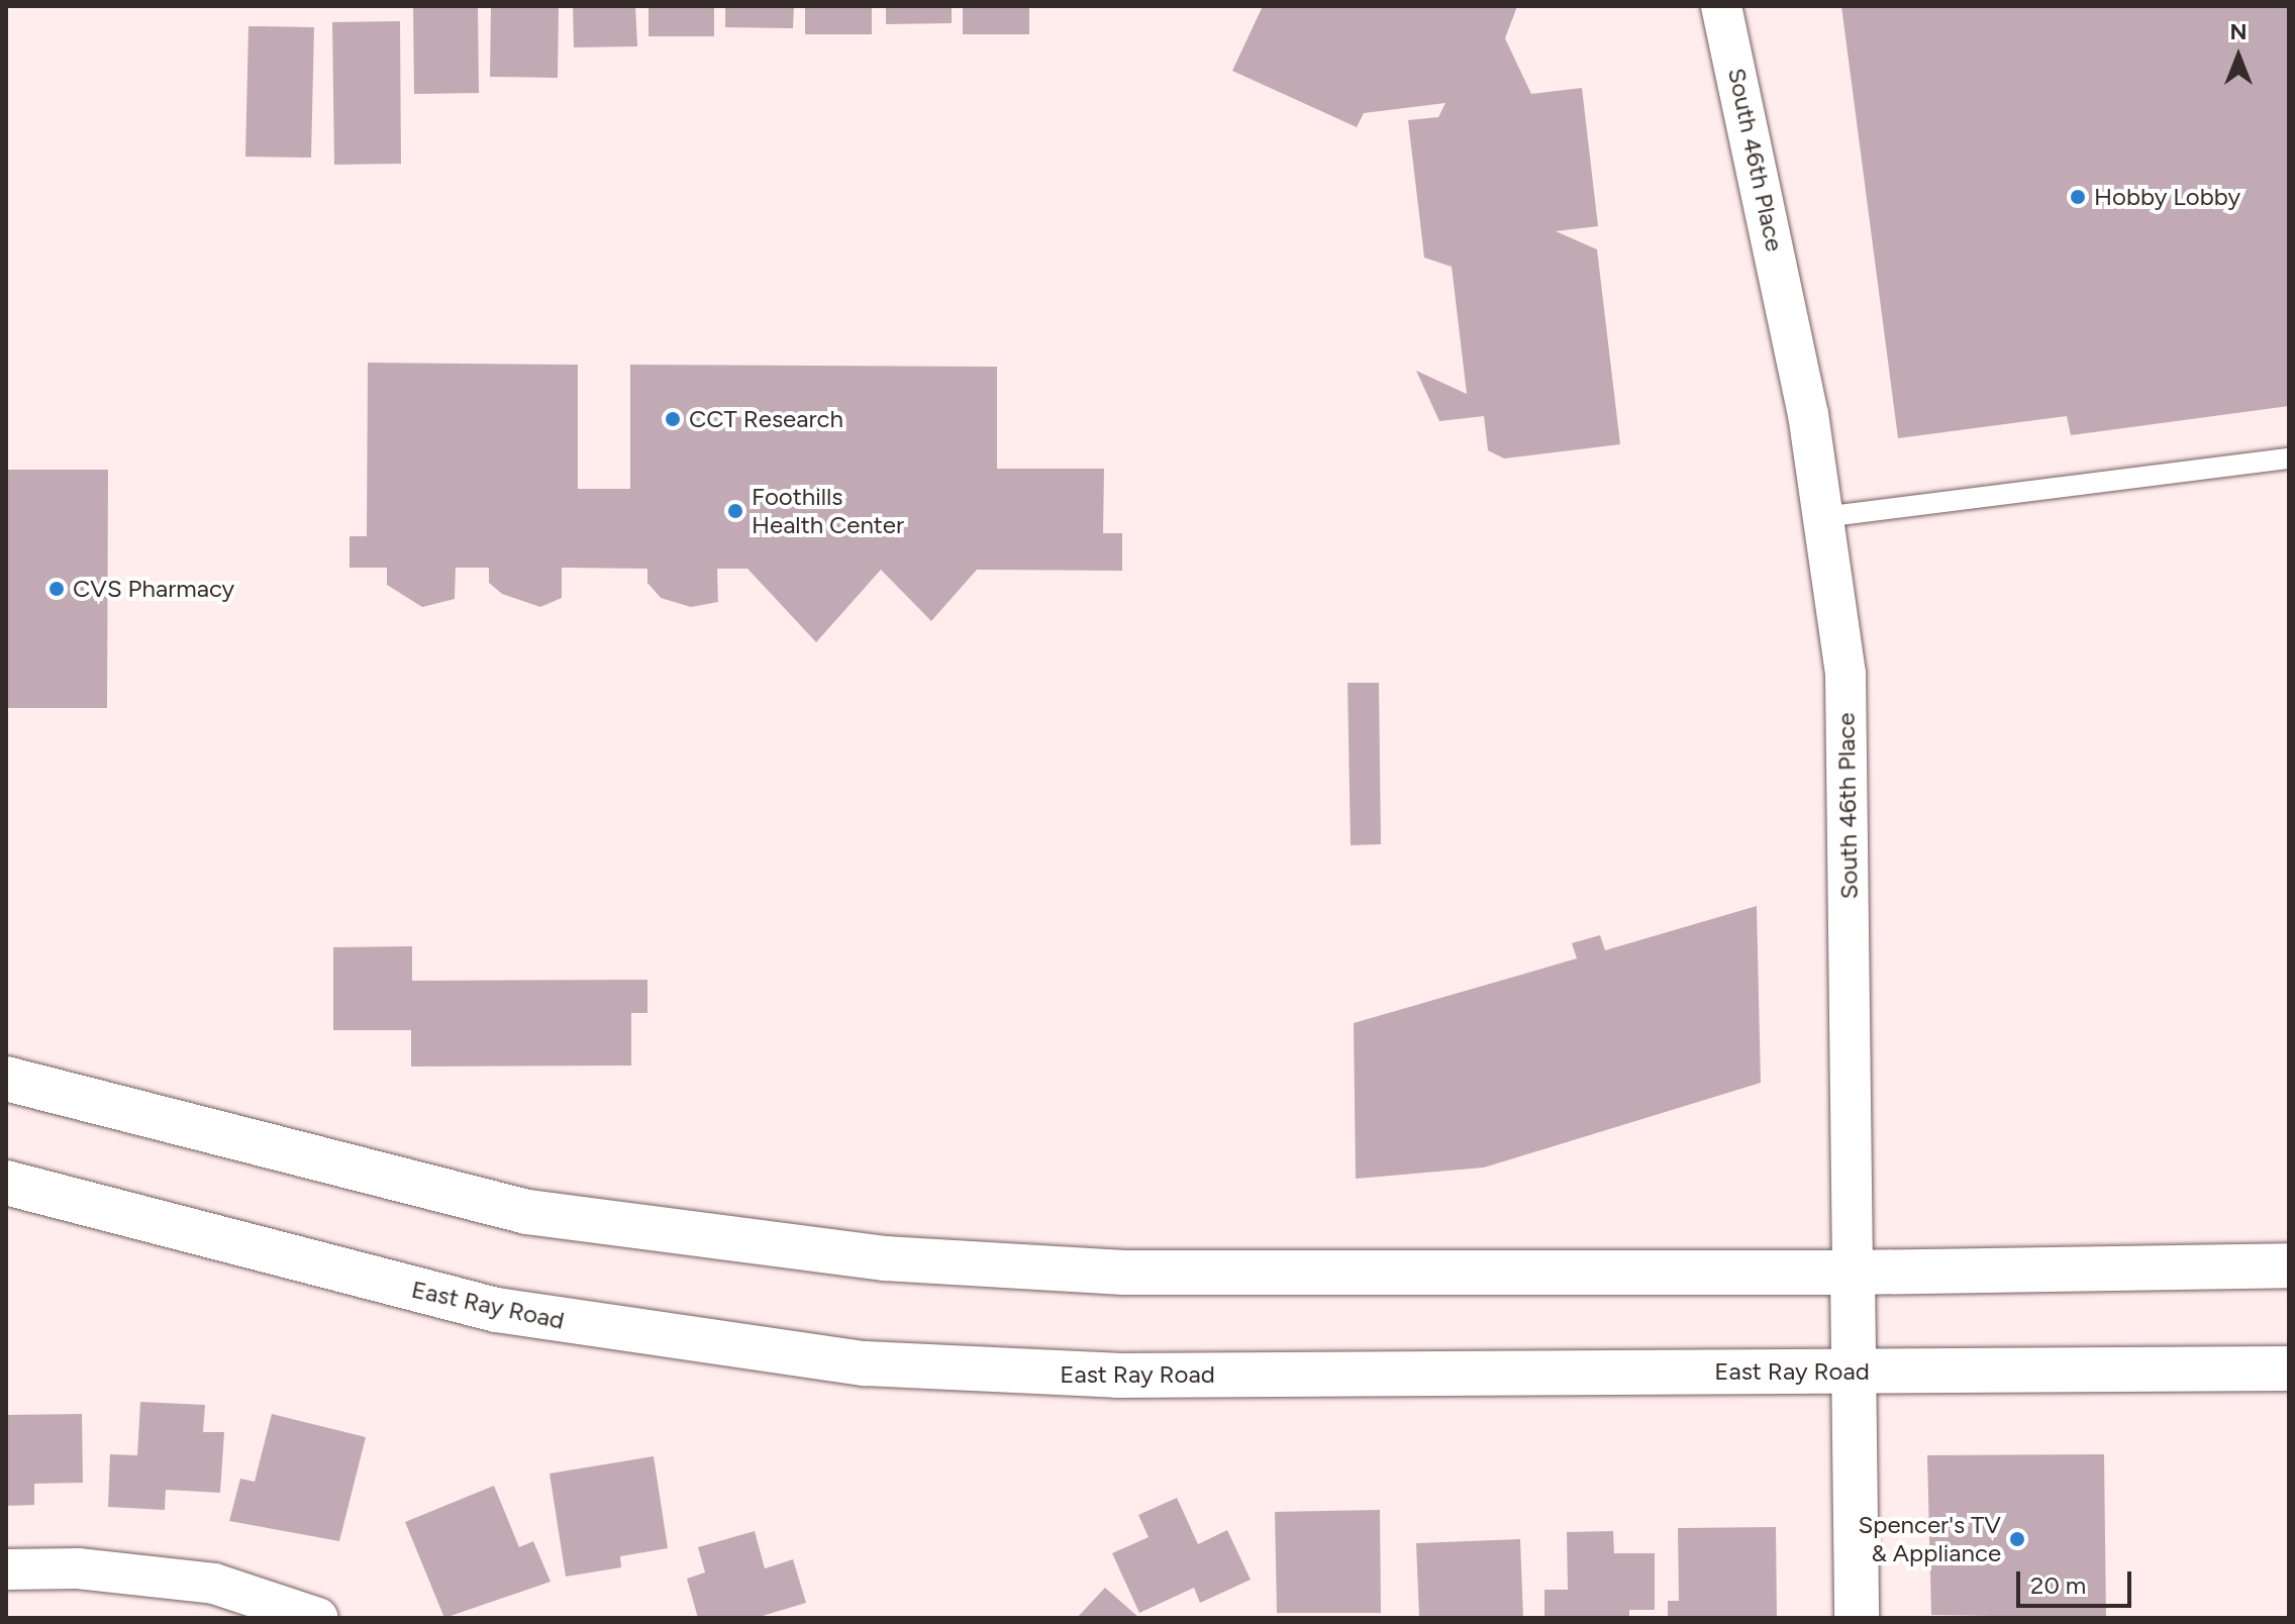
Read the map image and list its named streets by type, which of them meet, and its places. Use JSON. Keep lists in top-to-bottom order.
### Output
{
  "streets": {
    "main road": ["South 46th Place", "East Ray Road"]
  },
  "crossings": [
    ["South 46th Place", "East Ray Road"]
  ],
  "places": [
    "Hobby Lobby",
    "CCT Research",
    "Foothills Health Center",
    "CVS Pharmacy",
    "Spencer's TV & Appliance"
  ],
  "scale_bar": "20 m",
  "north": "top"
}
